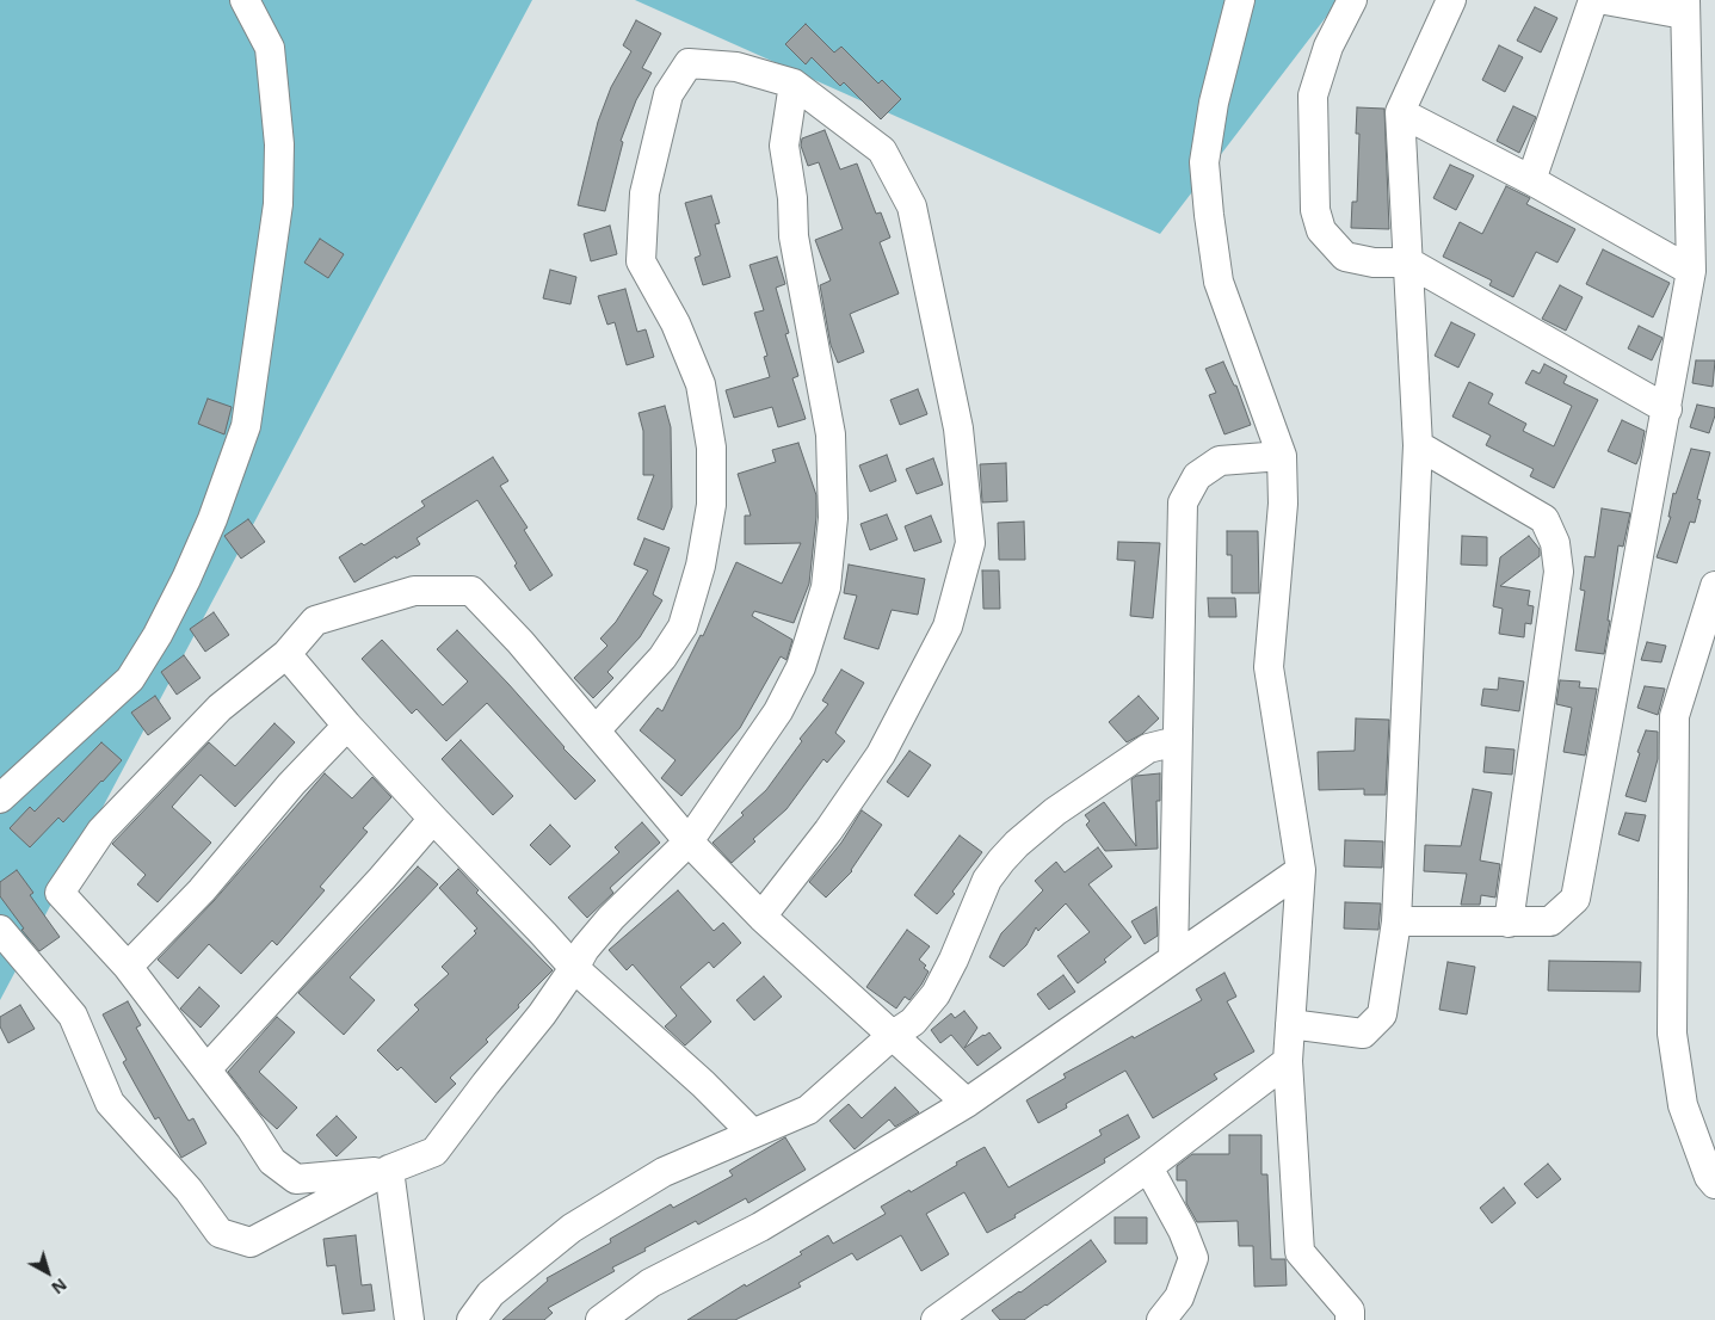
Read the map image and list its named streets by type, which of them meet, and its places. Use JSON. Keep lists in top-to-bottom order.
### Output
{
  "north": "bottom right"
}
